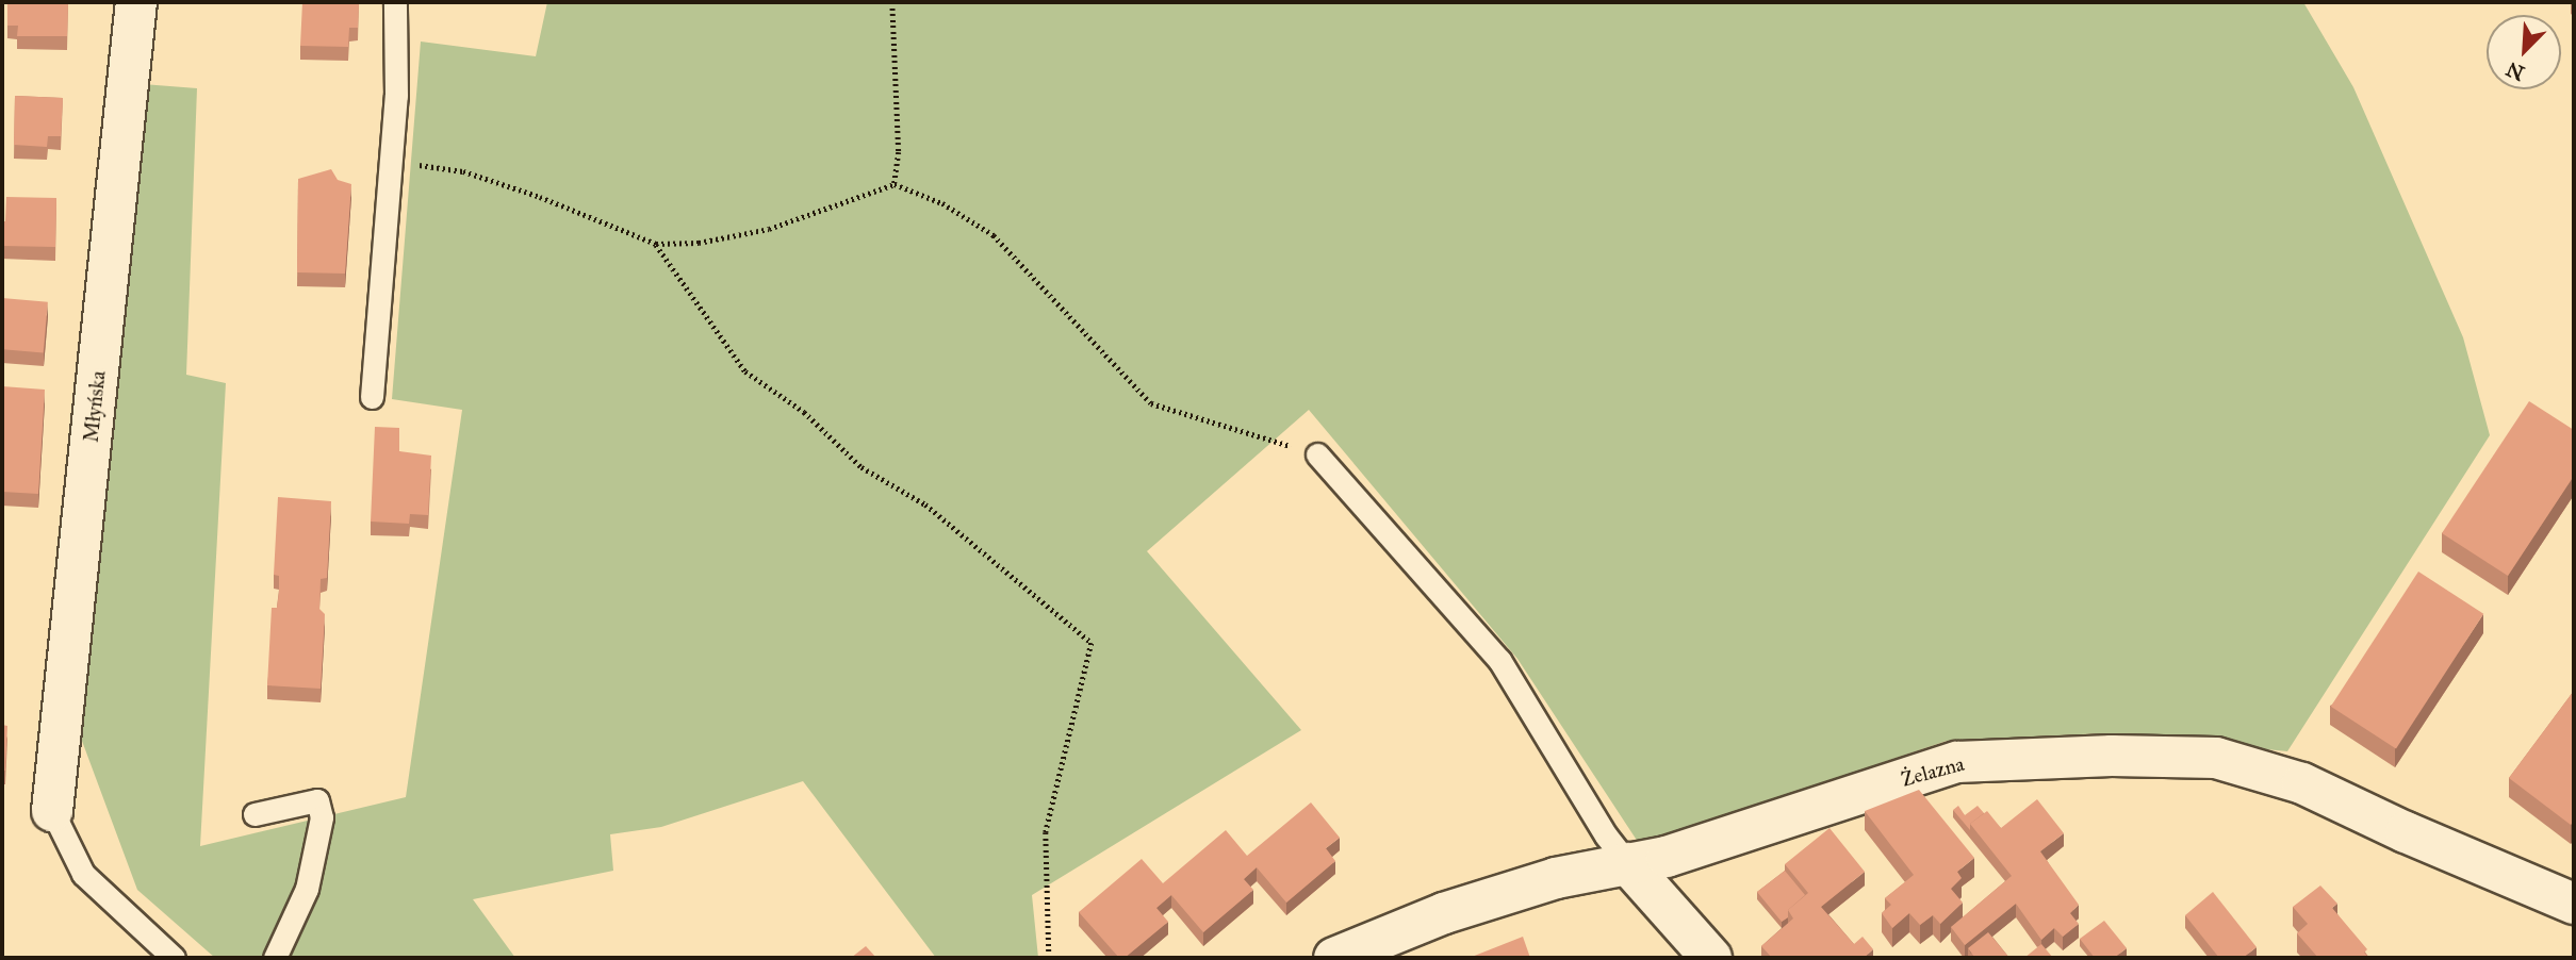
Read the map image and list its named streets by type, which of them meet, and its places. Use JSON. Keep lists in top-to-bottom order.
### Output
{
  "streets": {
    "street": ["Młyńska", "Żelazna"]
  },
  "north": "bottom left"
}
